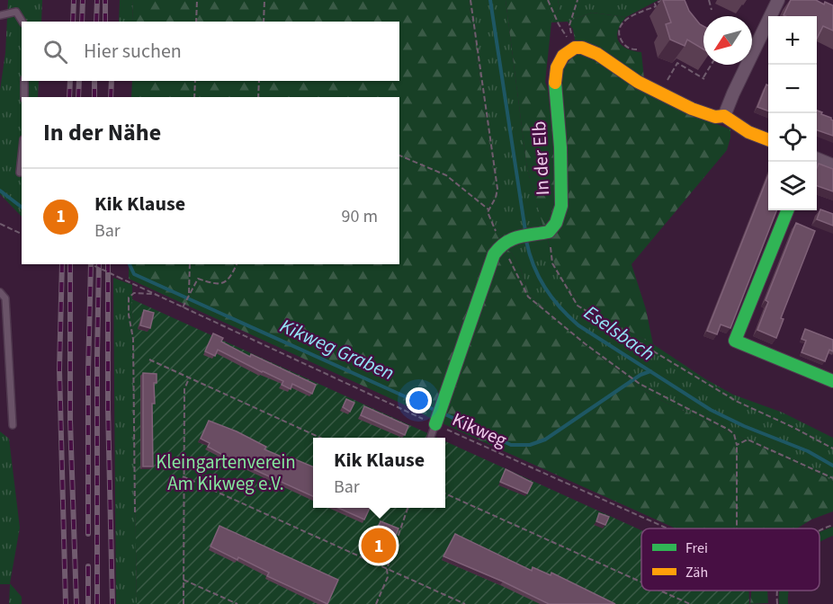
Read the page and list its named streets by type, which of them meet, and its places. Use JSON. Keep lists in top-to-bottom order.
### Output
{
  "streets": {
    "street": ["In der Elb"],
    "path": ["Kikweg"]
  },
  "water": ["Eselsbach", "Kikweg Graben"],
  "parks": ["Kleingartenverein Am Kikweg e.V."],
  "legend": ["Frei", "Zäh"],
  "north": "bottom left",
  "page": {
    "map_buttons": ["+", "−"],
    "search": "Hier suchen",
    "heading": "In der Nähe",
    "list": [
      {
        "mark": "1",
        "name": "Kik Klause",
        "note": "Bar",
        "value": "90 m"
      }
    ],
    "popup": ["Kik Klause", "Bar"],
    "pins": "1"
  }
}
